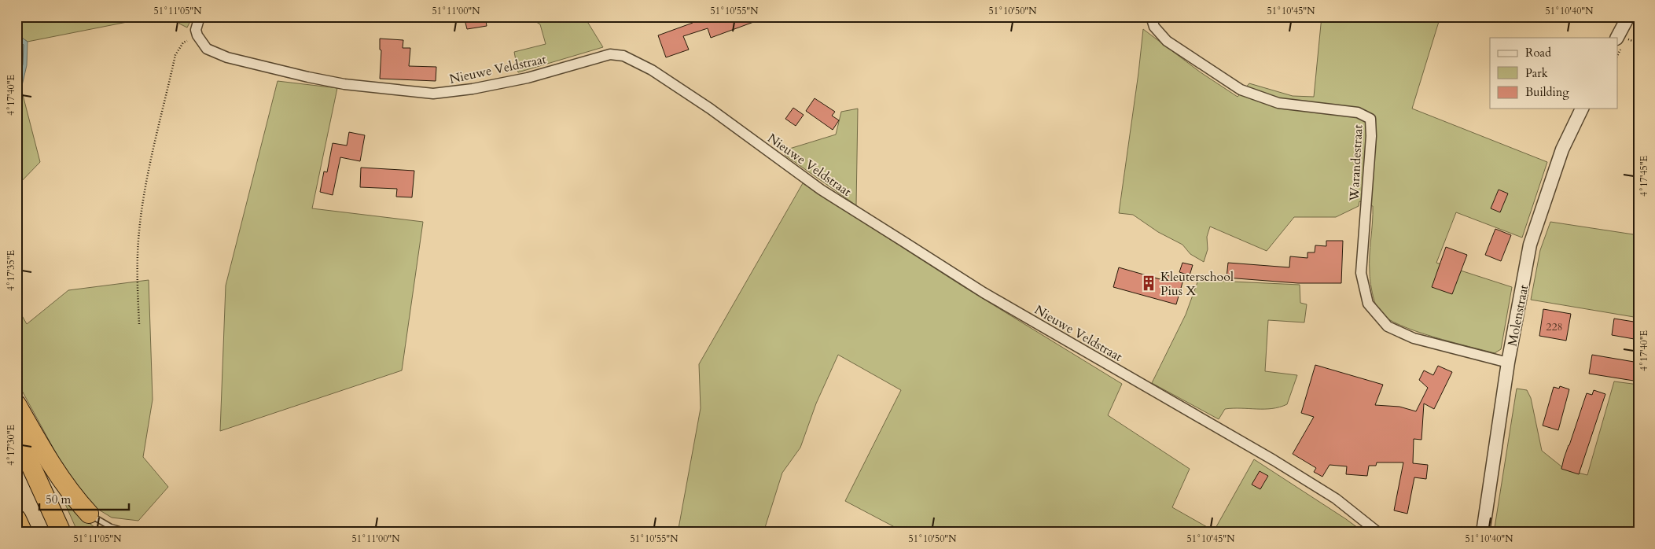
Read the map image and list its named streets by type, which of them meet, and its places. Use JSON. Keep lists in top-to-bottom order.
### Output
{
  "streets": {
    "street": ["Nieuwe Veldstraat", "Warandestraat", "Molenstraat"]
  },
  "crossings": [
    ["Warandestraat", "Molenstraat"]
  ],
  "places": {
    "building": ["Kleuterschool Pius X"]
  },
  "house_numbers": ["228"],
  "legend": ["Road", "Park", "Building"],
  "scale_bar": "50 m",
  "coordinates": [
    "51°11'05\"N",
    "51°11'00\"N",
    "51°10'55\"N",
    "51°10'50\"N",
    "51°10'45\"N",
    "51°10'40\"N",
    "4°17'40\"E",
    "4°17'45\"E",
    "4°17'35\"E",
    "4°17'30\"E"
  ]
}
